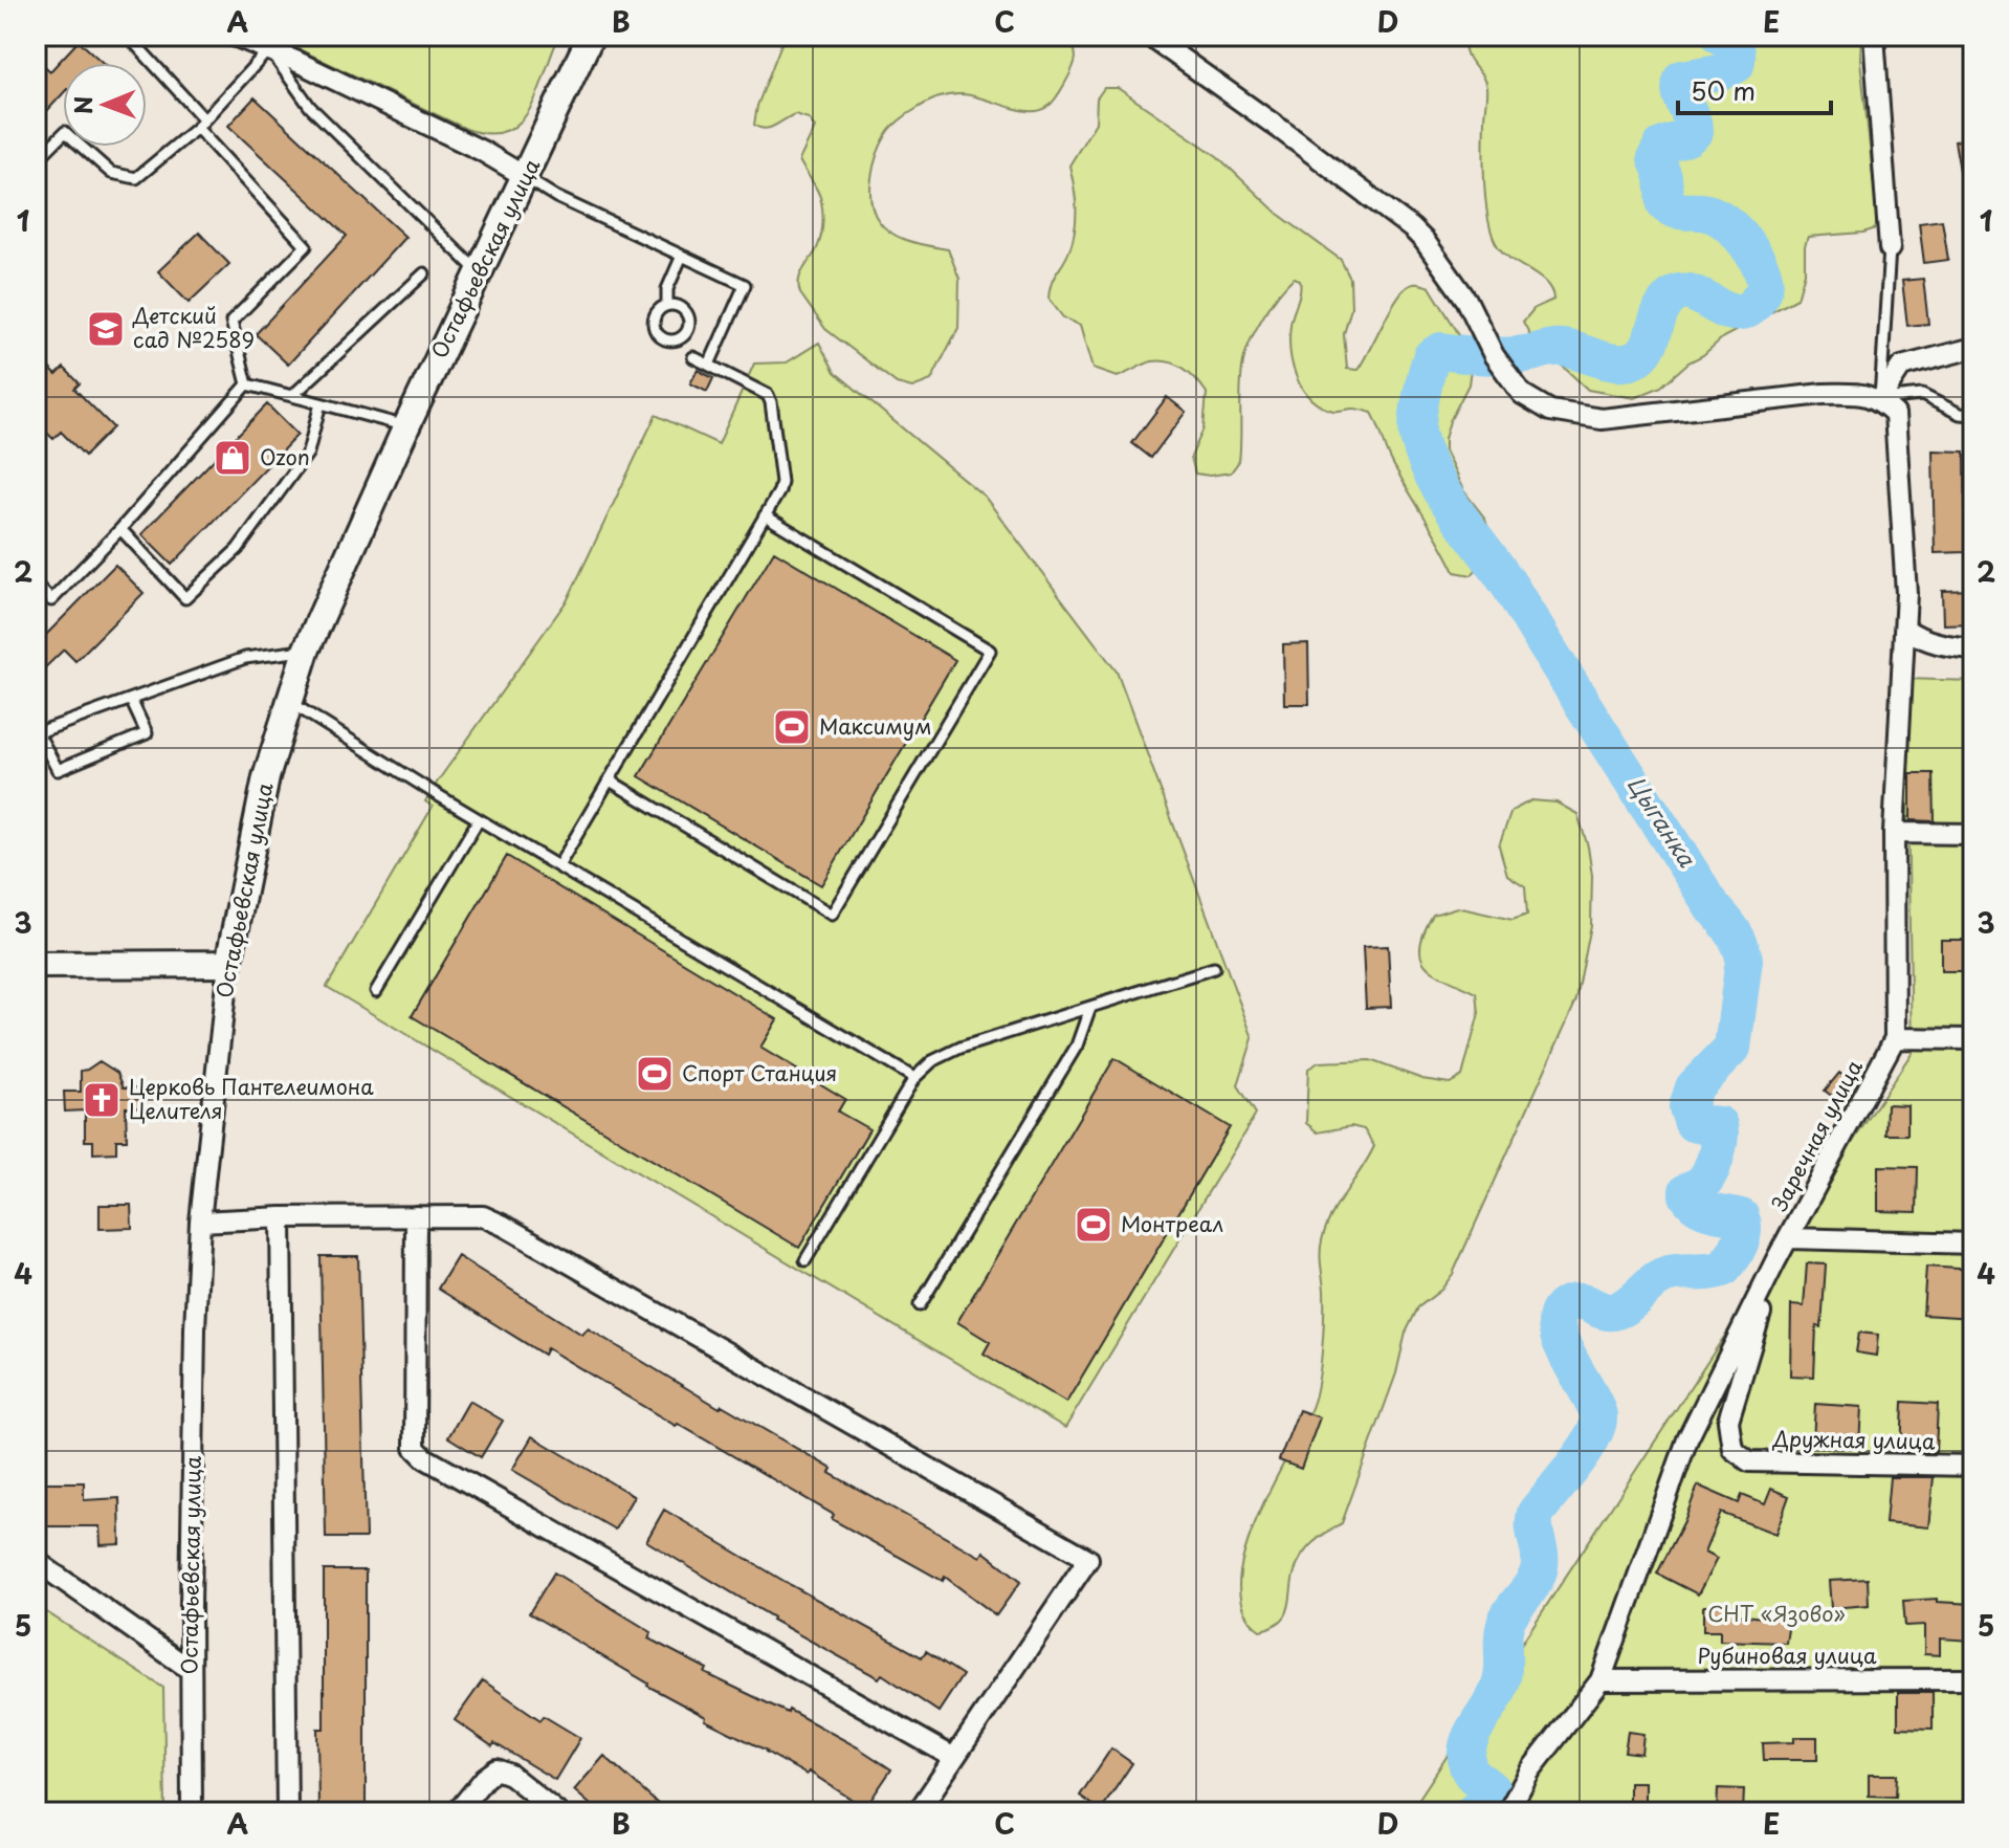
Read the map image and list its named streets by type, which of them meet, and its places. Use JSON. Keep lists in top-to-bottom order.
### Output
{
  "streets": {
    "street": [
      "Остафьевская улица",
      "Заречная улица",
      "Дружная улица",
      "Рубиновая улица"
    ]
  },
  "crossings": [
    ["Заречная улица", "Дружная улица"],
    ["Заречная улица", "Рубиновая улица"]
  ],
  "water": ["Цыганка"],
  "parks": ["СНТ «Язово»"],
  "places": {
    "school or university": ["Детский сад №2589"],
    "shop": ["Ozon"],
    "sports": ["Максимум", "Спорт Станция", "Монтреал"],
    "church": ["Церковь Пантелеимона Целителя"]
  },
  "scale_bar": "50 m",
  "north": "left",
  "grid": {
    "columns": [
      "A",
      "B",
      "C",
      "D",
      "E"
    ],
    "rows": [
      "1",
      "2",
      "3",
      "4",
      "5"
    ]
  }
}
